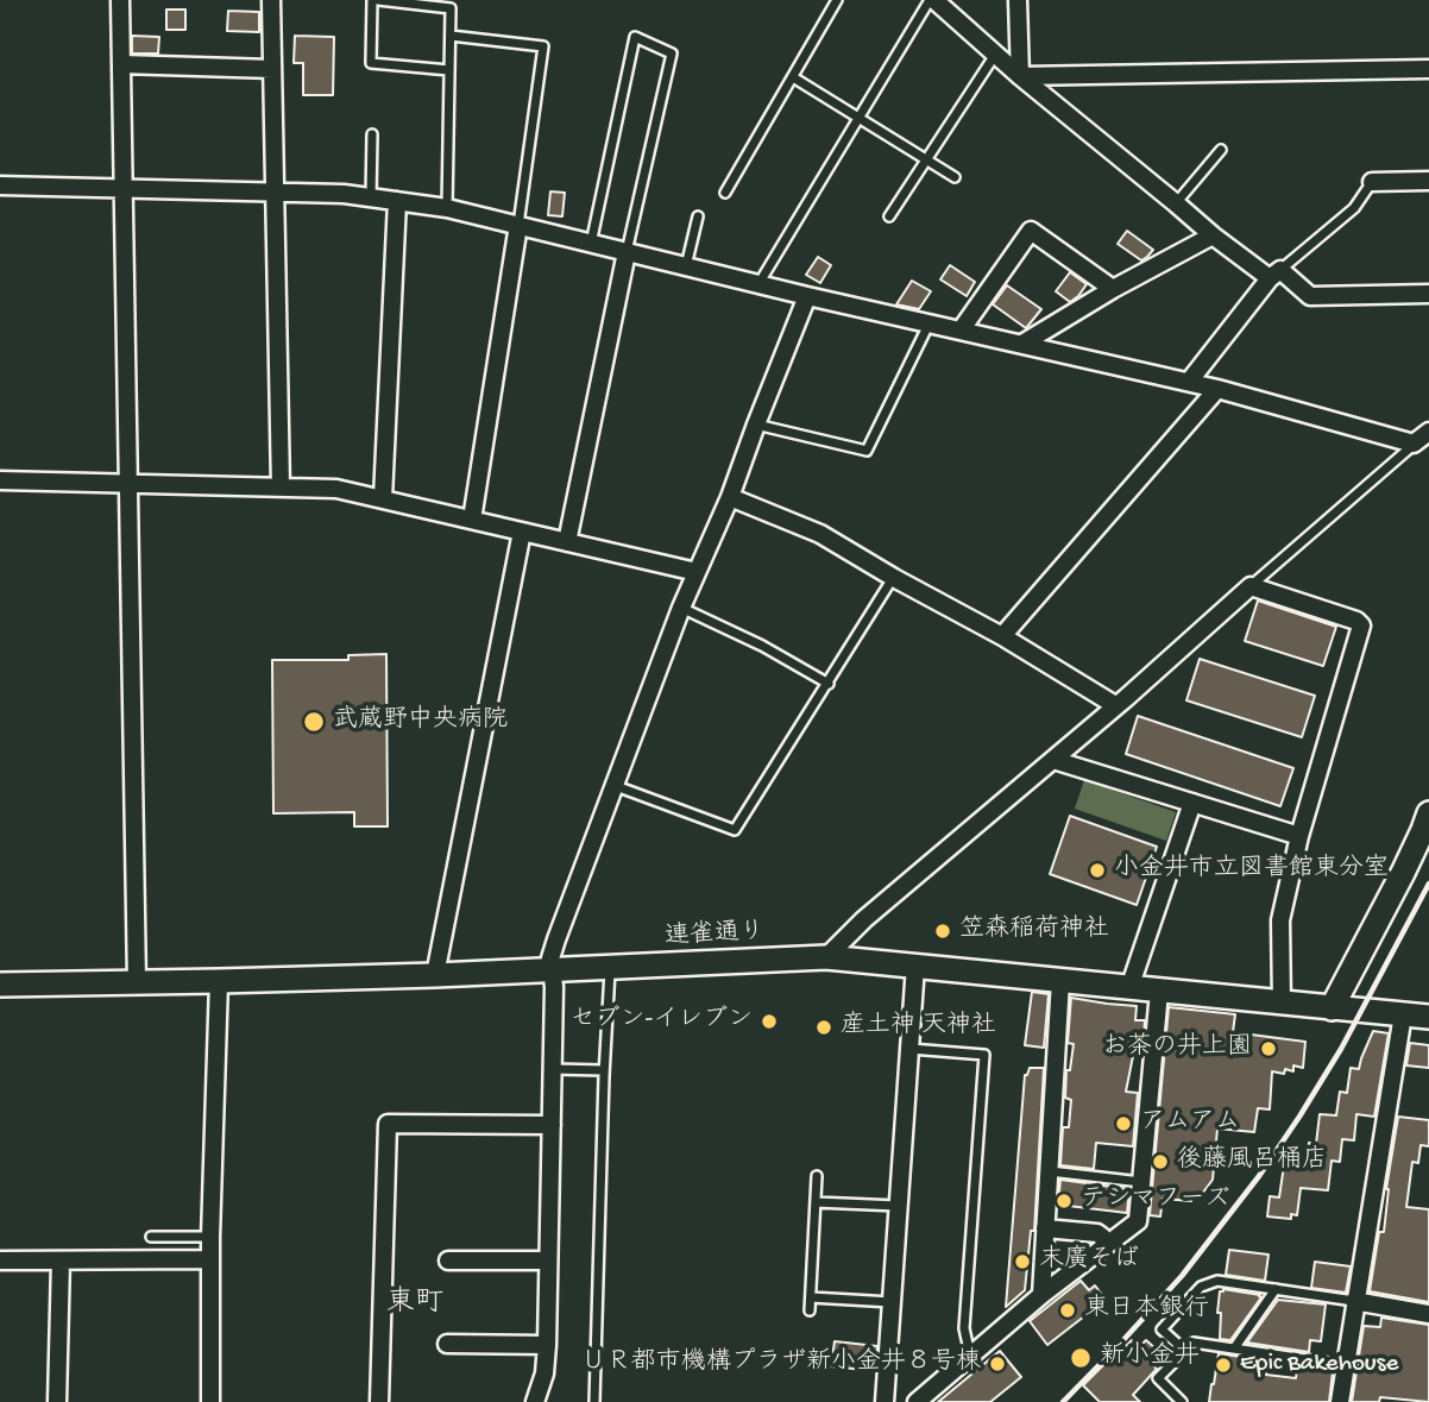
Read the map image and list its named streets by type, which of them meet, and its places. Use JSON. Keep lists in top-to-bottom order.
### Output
{
  "streets": {
    "main road": ["連雀通り"]
  },
  "districts": ["東町"],
  "places": [
    "武蔵野中央病院",
    "小金井市立図書館東分室",
    "笠森稲荷神社",
    "セブン-イレブン",
    "産土神 天神社",
    "お茶の井上園",
    "アムアム",
    "後藤風呂桶店",
    "テシマフーズ",
    "末廣そば",
    "東日本銀行",
    "新小金井",
    "ＵＲ都市機構プラザ新小金井８号棟",
    "Epic Bakehouse"
  ]
}
